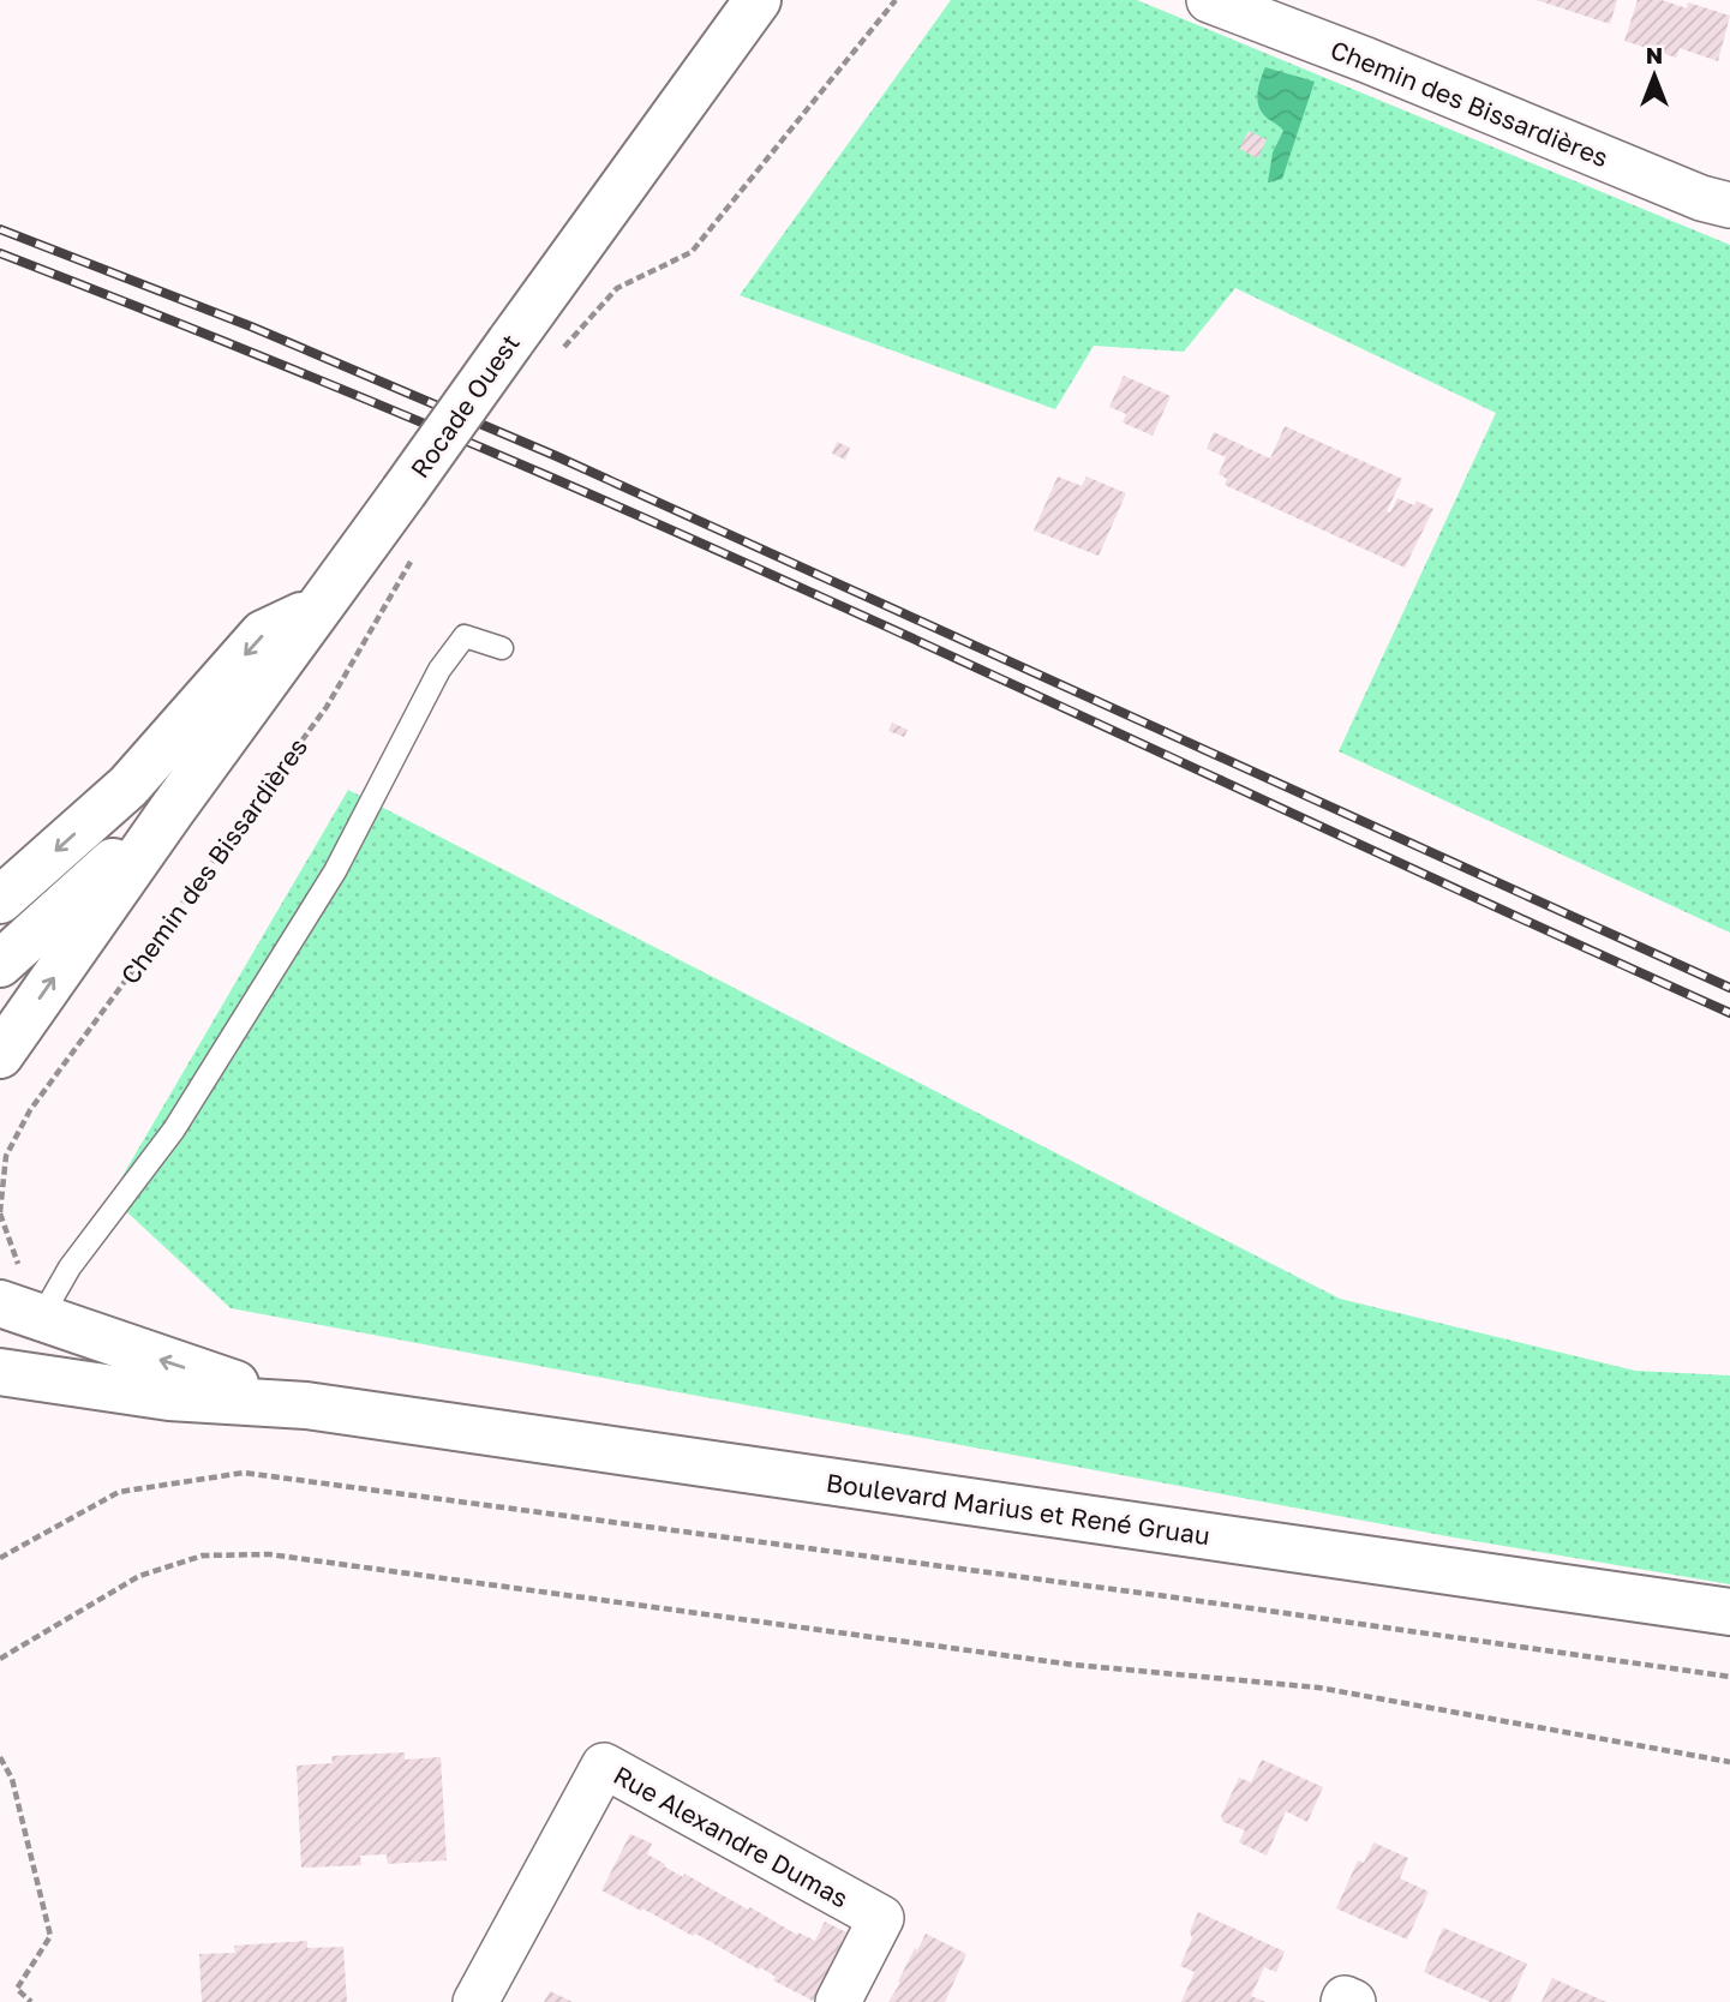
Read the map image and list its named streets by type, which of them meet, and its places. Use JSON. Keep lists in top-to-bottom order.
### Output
{
  "streets": {
    "main road": ["Rocade Ouest", "Boulevard Marius et René Gruau"],
    "street": ["Chemin des Bissardières", "Rue Alexandre Dumas"]
  },
  "north": "top"
}
